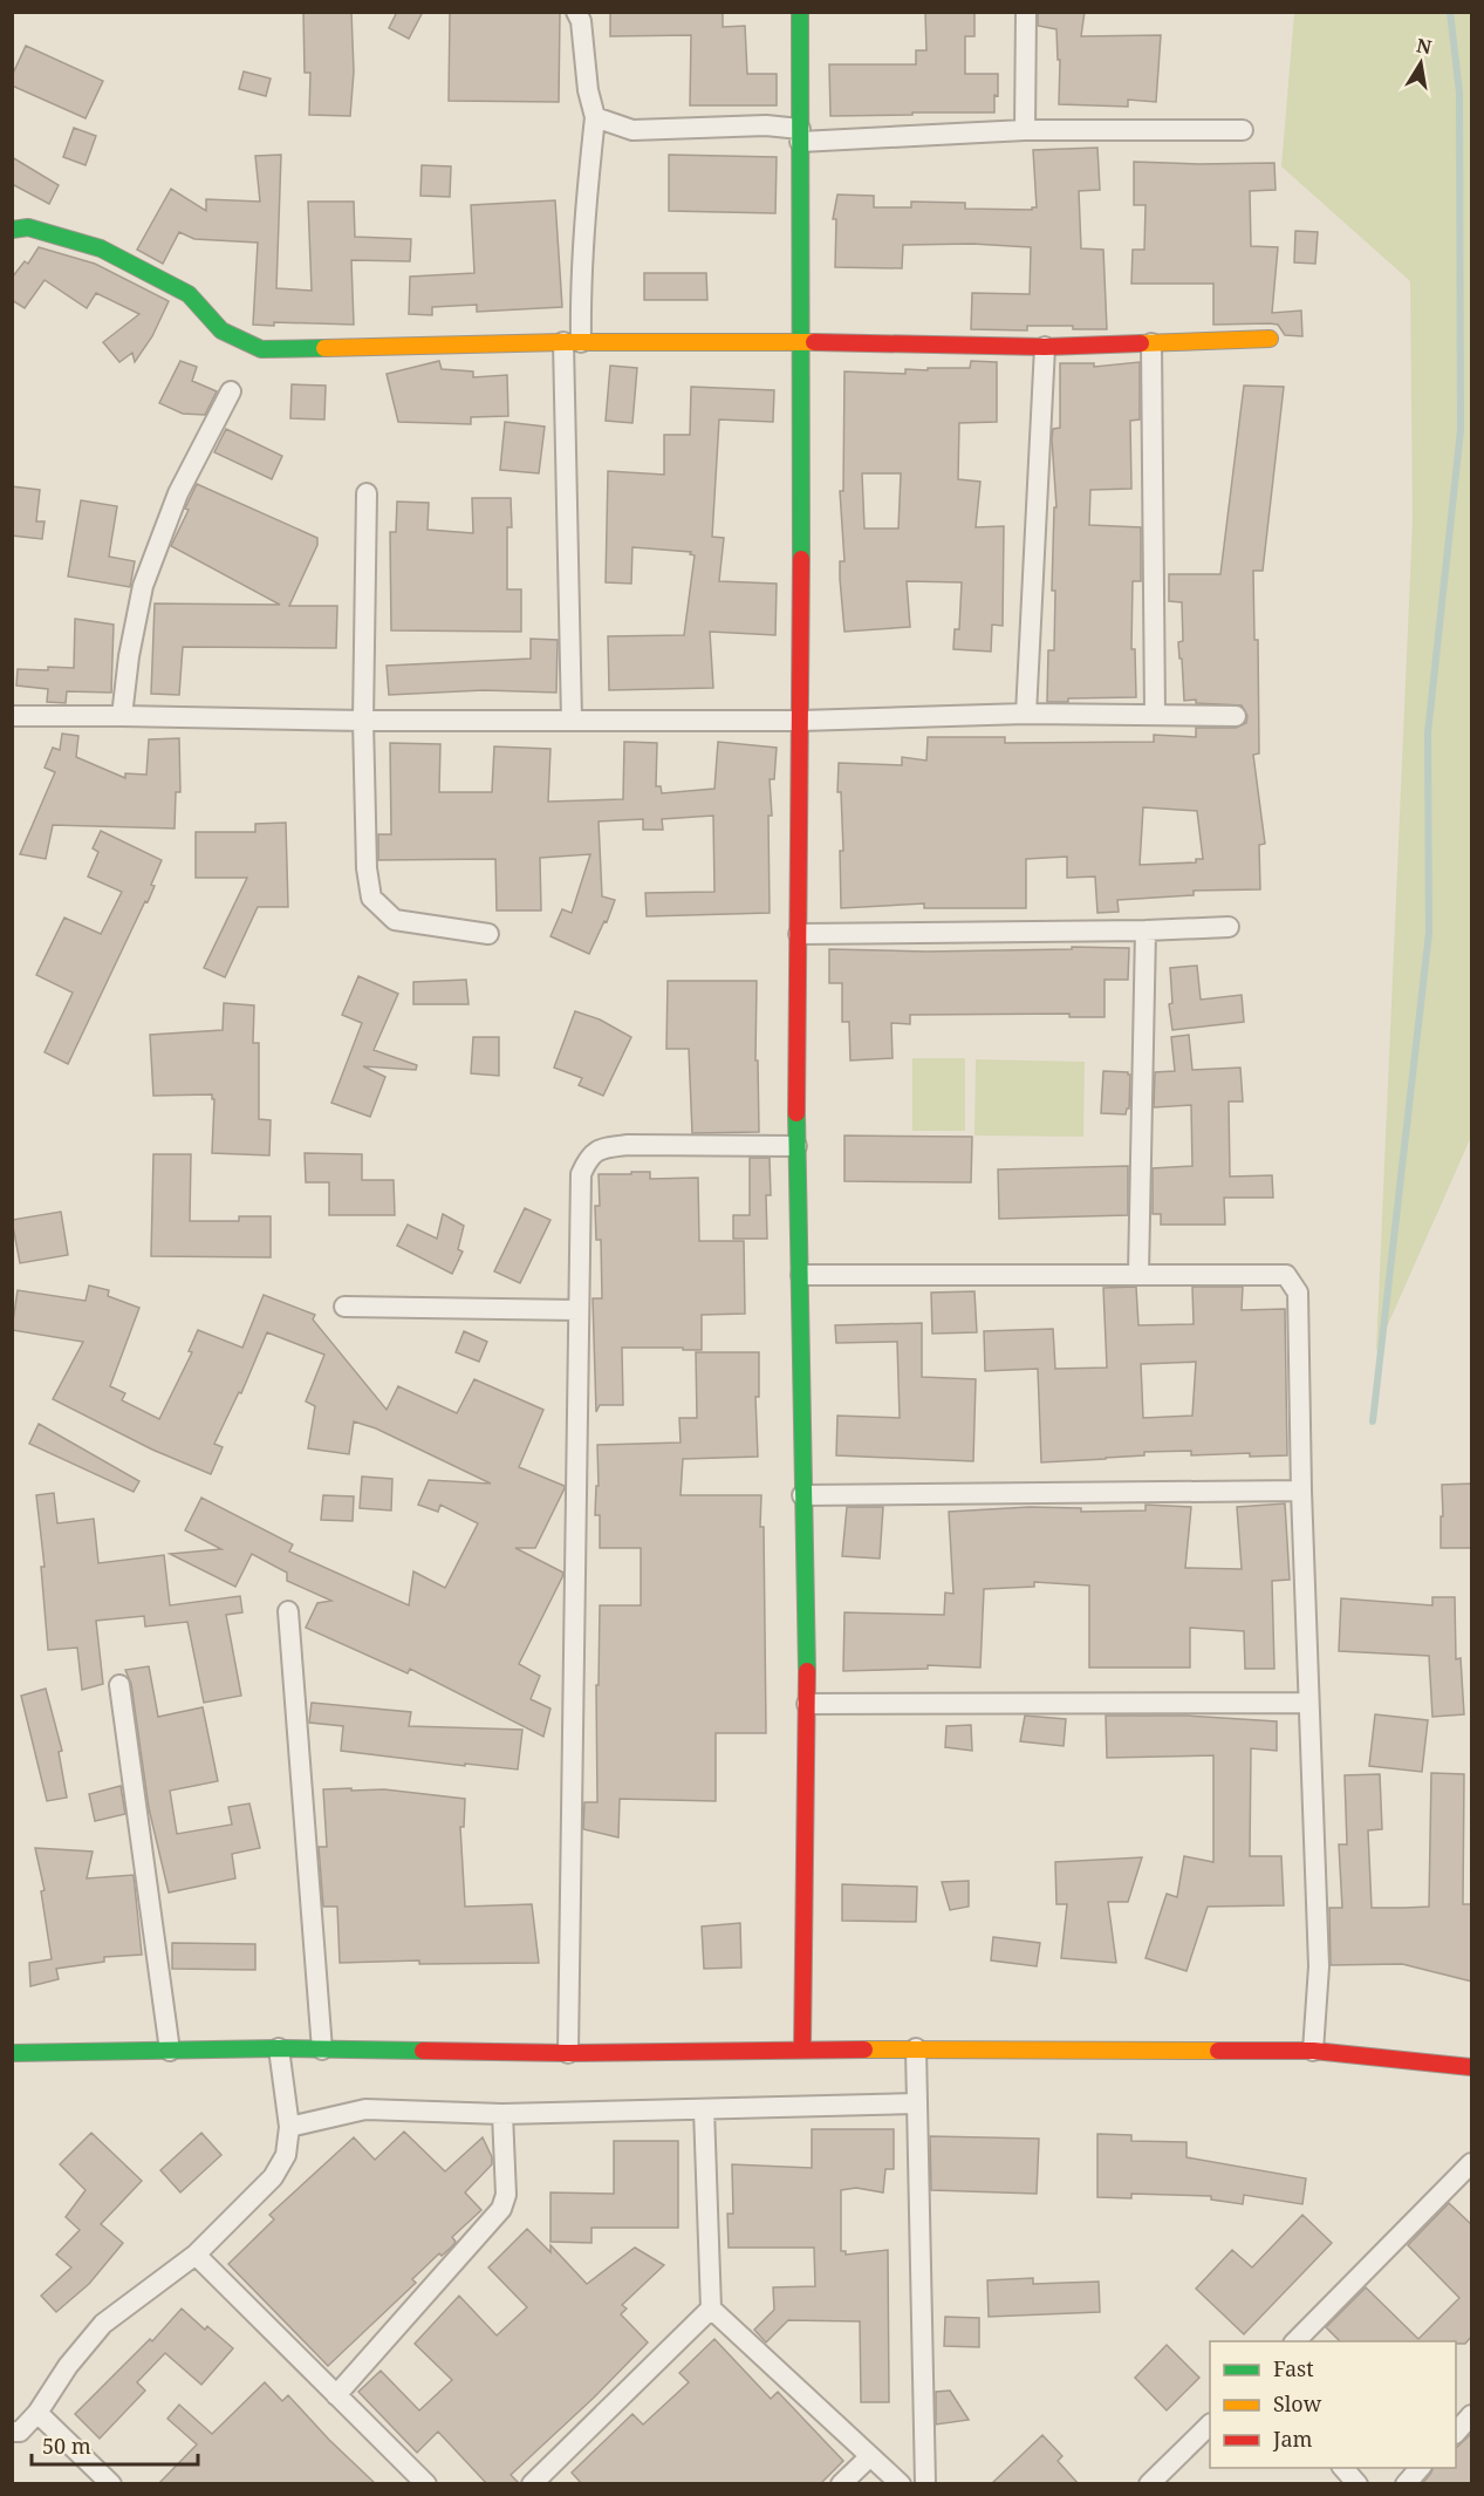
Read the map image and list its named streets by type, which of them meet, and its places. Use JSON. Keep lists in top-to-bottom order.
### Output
{
  "legend": ["Fast", "Slow", "Jam"],
  "scale_bar": "50 m",
  "north": "top"
}
